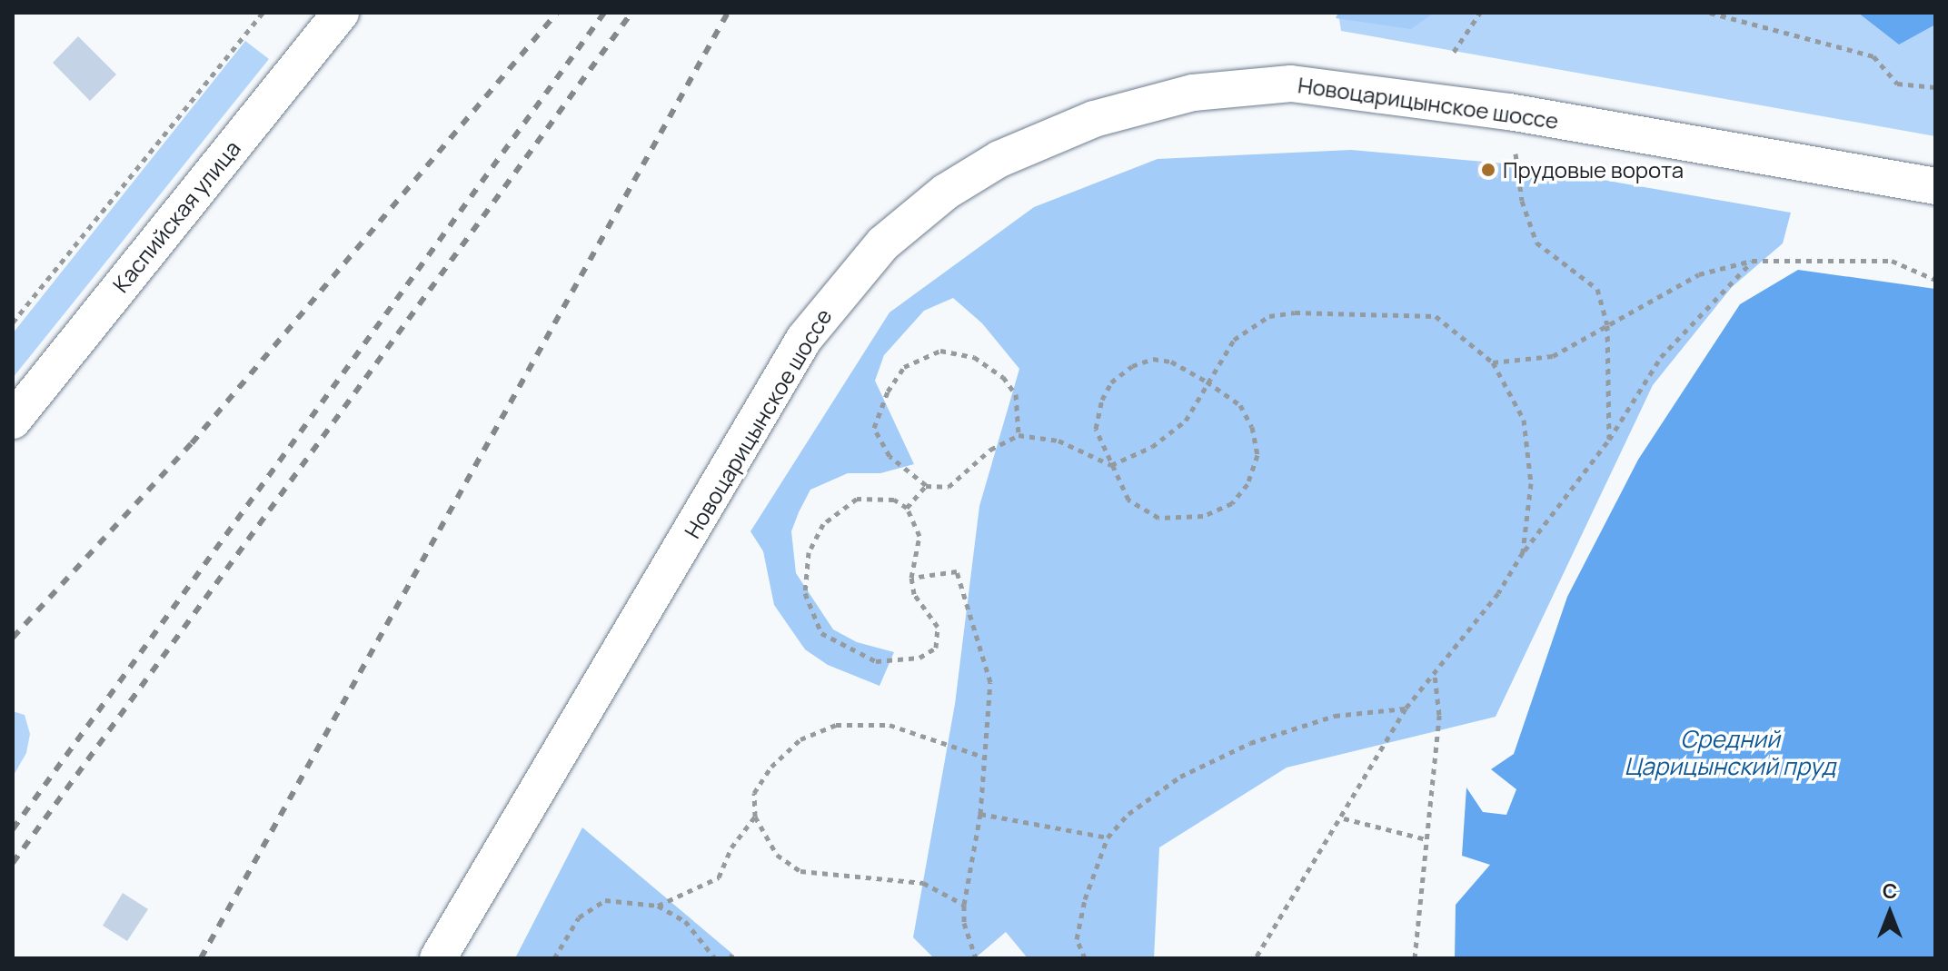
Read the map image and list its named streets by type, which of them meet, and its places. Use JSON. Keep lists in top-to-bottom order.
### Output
{
  "streets": {
    "main road": ["Новоцарицынское шоссе", "Каспийская улица"]
  },
  "water": ["Средний Царицынский пруд"],
  "places": ["Прудовые ворота"],
  "north": "top"
}
